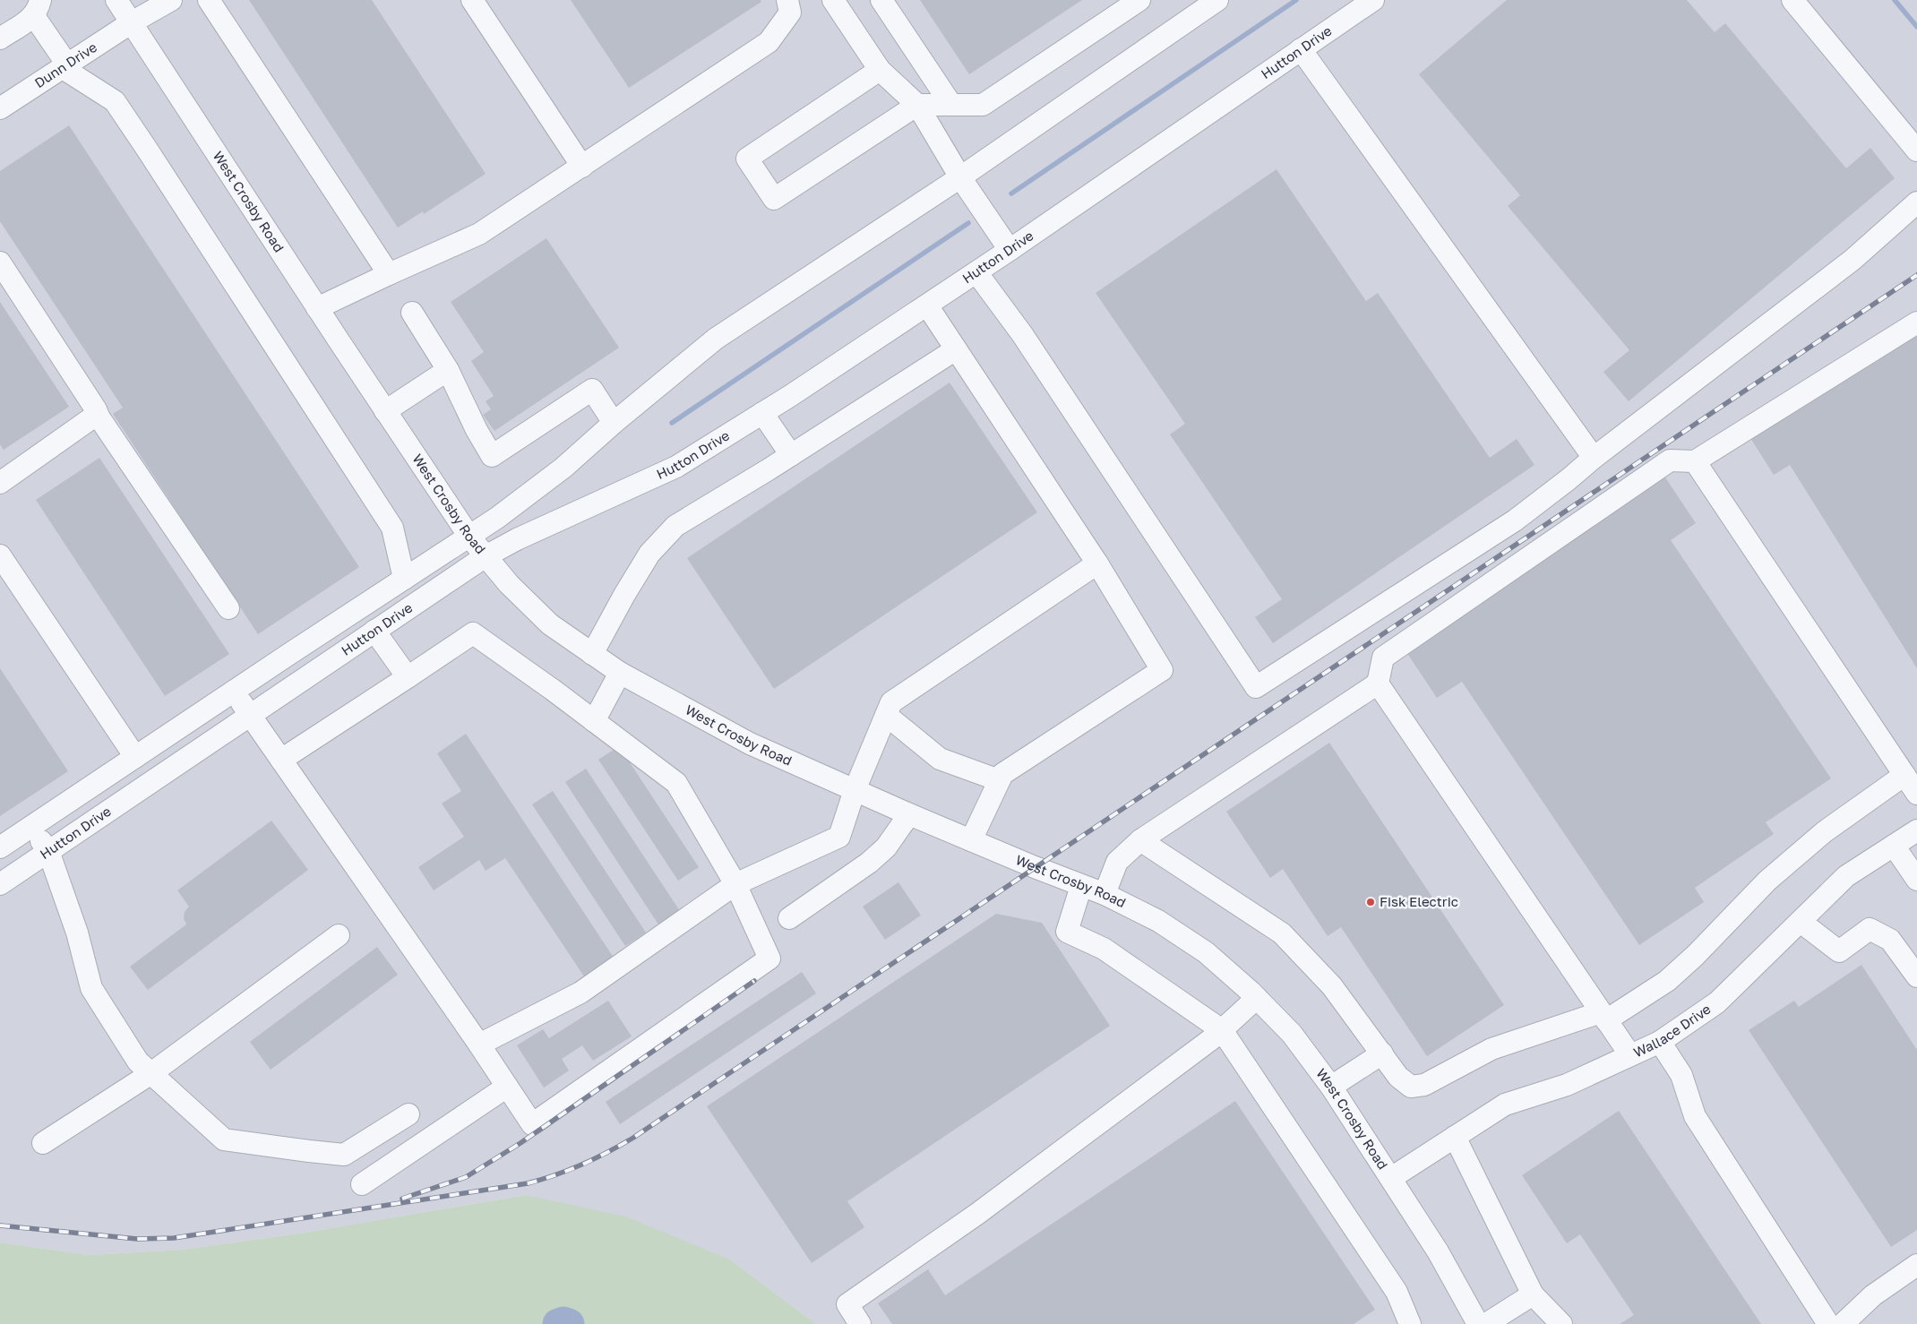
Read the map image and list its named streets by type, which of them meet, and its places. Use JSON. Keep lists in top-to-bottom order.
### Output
{
  "streets": {
    "street": [
      "Hutton Drive",
      "Dunn Drive",
      "West Crosby Road",
      "Wallace Drive"
    ]
  },
  "crossings": [
    ["Hutton Drive", "West Crosby Road"],
    ["Dunn Drive", "West Crosby Road"],
    ["West Crosby Road", "Wallace Drive"]
  ],
  "places": ["Fisk Electric"]
}
